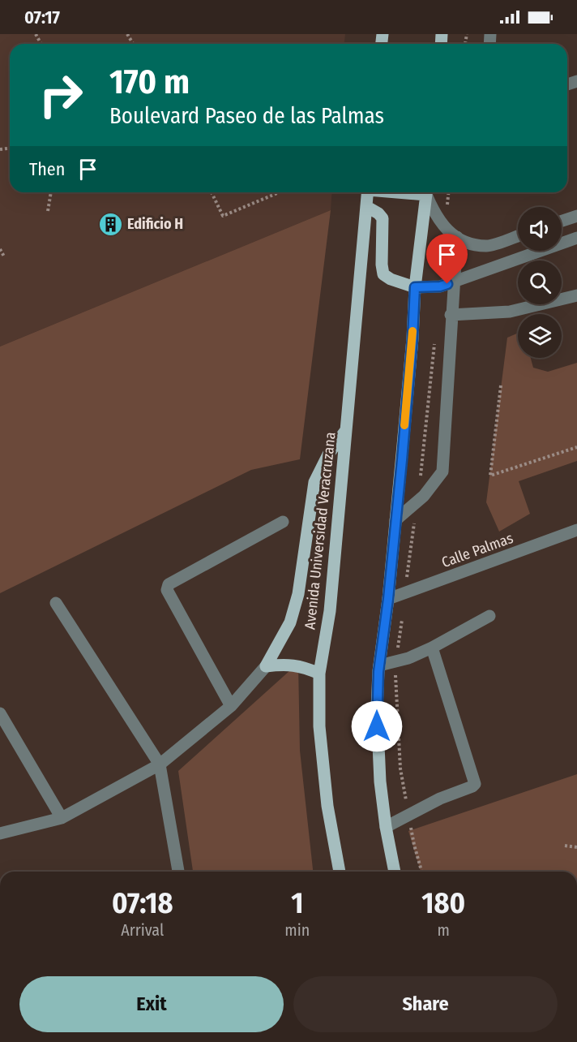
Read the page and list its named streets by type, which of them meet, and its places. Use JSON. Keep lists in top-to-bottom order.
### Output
{
  "streets": {
    "main road": ["Avenida Universidad Veracruzana"],
    "street": ["Calle Palmas"]
  },
  "places": {
    "building": ["Edificio H"]
  },
  "page": {
    "status": "07:17",
    "turn": ["170 m", "Boulevard Paseo de las Palmas"],
    "then": "Then",
    "eta": [
      "07:18",
      "Arrival",
      "1",
      "min",
      "180",
      "m"
    ],
    "buttons": ["Exit", "Share"]
  }
}
